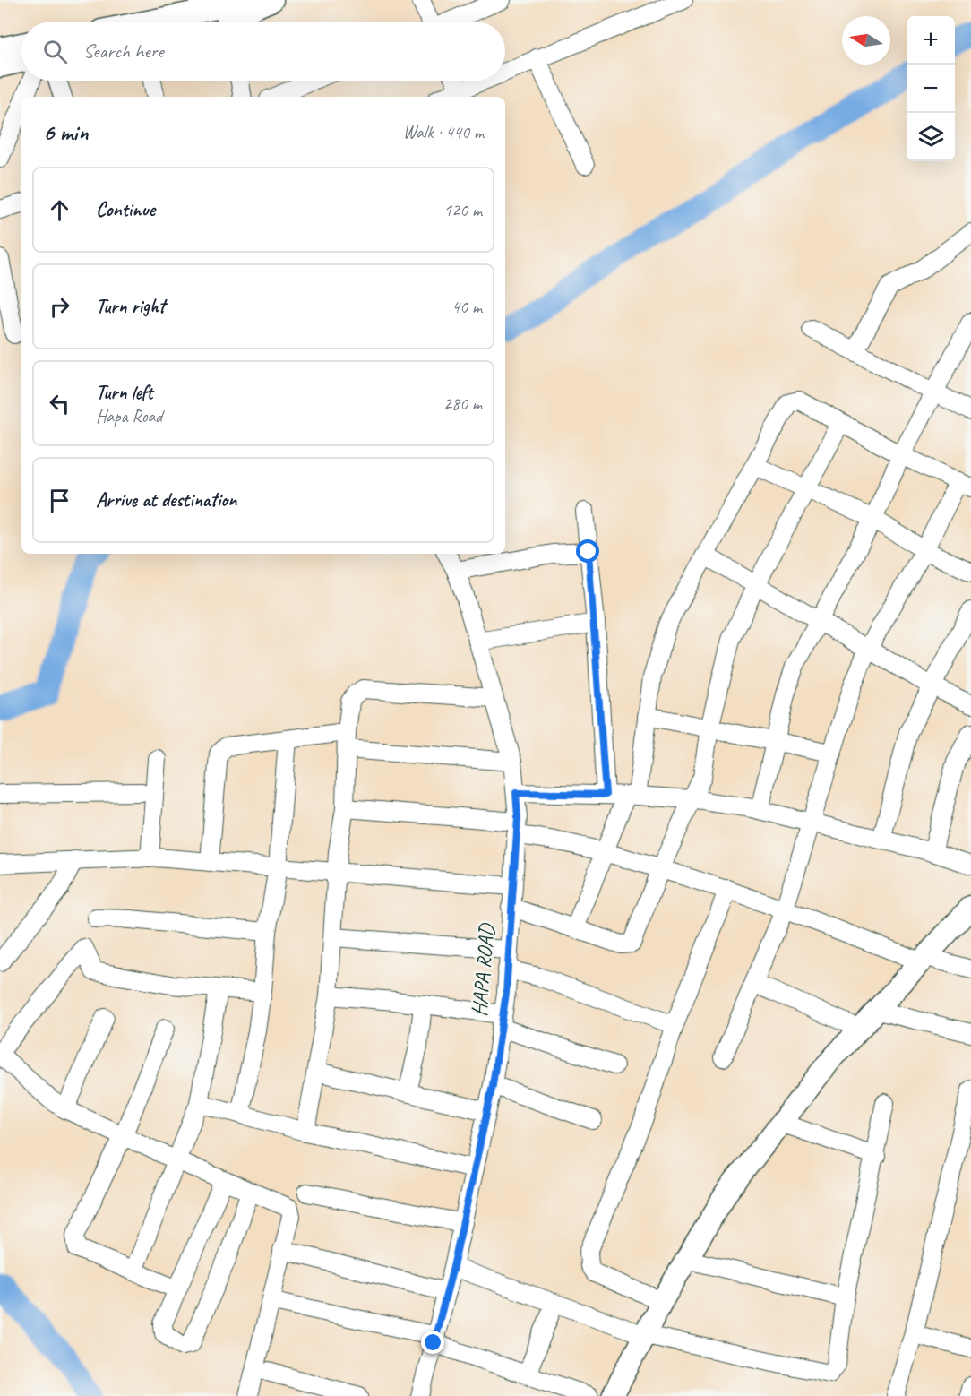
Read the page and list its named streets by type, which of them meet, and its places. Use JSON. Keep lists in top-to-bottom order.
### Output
{
  "streets": {
    "street": ["HAPA ROAD"]
  },
  "north": "left",
  "page": {
    "map_buttons": ["+", "−"],
    "search": "Search here",
    "heading": ["6 min", "Walk · 440 m"],
    "list": [
      ["Continue", "120 m"],
      ["Turn right", "40 m"],
      ["Turn left", "Hapa Road", "280 m"],
      "Arrive at destination"
    ]
  }
}
